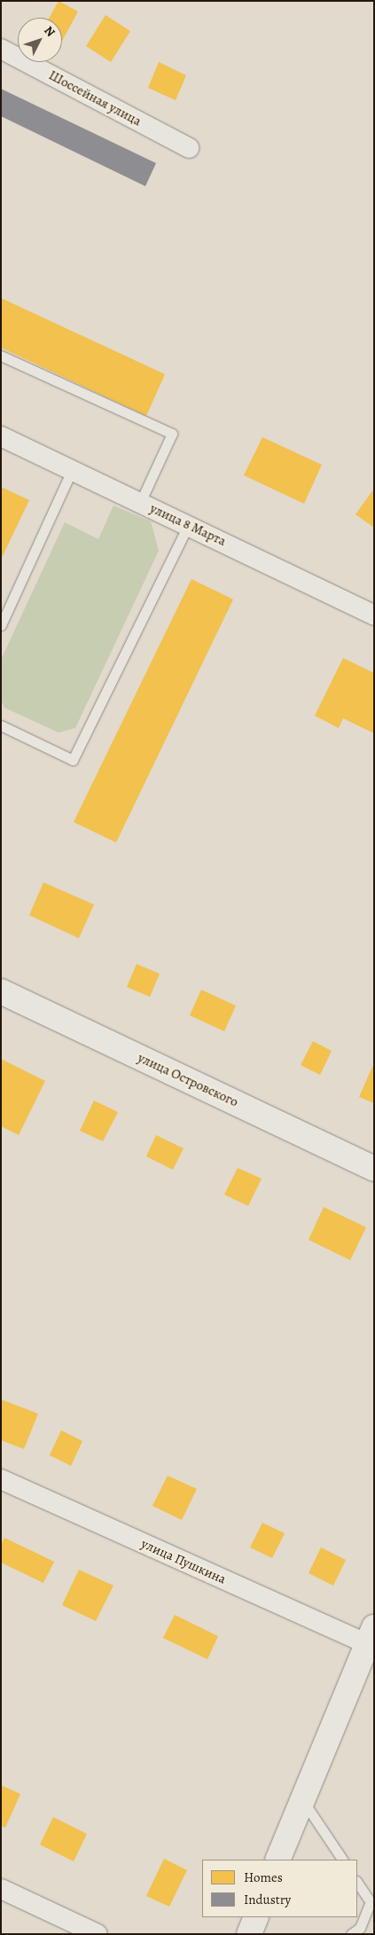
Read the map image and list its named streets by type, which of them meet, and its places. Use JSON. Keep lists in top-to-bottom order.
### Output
{
  "streets": {
    "street": [
      "Шоссейная улица",
      "улица 8 Марта",
      "улица Островского",
      "улица Пушкина"
    ]
  },
  "legend": ["Homes", "Industry"],
  "north": "top right"
}
